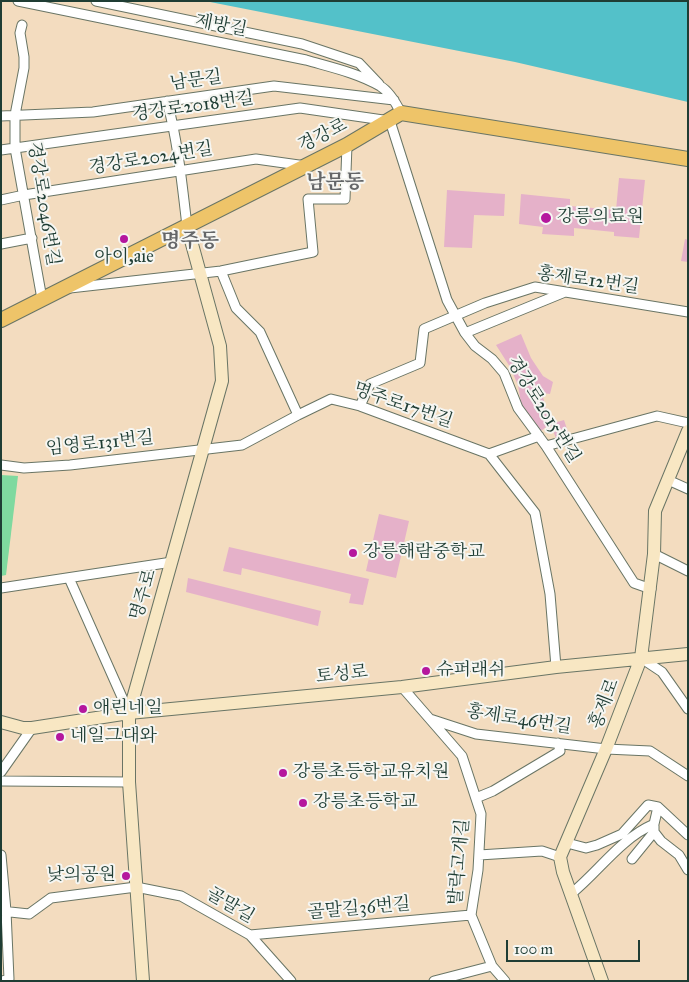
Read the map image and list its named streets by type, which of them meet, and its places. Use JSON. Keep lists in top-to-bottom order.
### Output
{
  "streets": {
    "main road": ["경강로"],
    "street": [
      "제방길",
      "남문길",
      "경강로2018번길",
      "경강로2024번길",
      "경강로2046번길",
      "홍제로12번길",
      "명주로17번길",
      "경강로2015번길",
      "임영로131번길",
      "명주로",
      "토성로",
      "홍제로",
      "홍제로46번길",
      "발락고개길",
      "골말길",
      "골말길36번길"
    ]
  },
  "crossings": [
    ["제방길", "남문길"],
    ["제방길", "경강로"],
    ["남문길", "경강로2046번길"],
    ["경강로2018번길", "경강로"],
    ["경강로2018번길", "경강로2046번길"],
    ["경강로2018번길", "경강로2015번길"],
    ["경강로", "경강로2024번길"],
    ["경강로", "경강로2046번길"],
    ["경강로", "경강로2015번길"],
    ["경강로", "명주로"],
    ["경강로2024번길", "경강로2046번길"],
    ["홍제로12번길", "명주로17번길"],
    ["홍제로12번길", "경강로2015번길"],
    ["명주로17번길", "임영로131번길"],
    ["명주로17번길", "명주로"],
    ["경강로2015번길", "홍제로"],
    ["임영로131번길", "명주로"],
    ["명주로", "토성로"],
    ["명주로", "골말길"],
    ["토성로", "홍제로"],
    ["토성로", "발락고개길"],
    ["홍제로", "홍제로46번길"],
    ["홍제로46번길", "발락고개길"],
    ["발락고개길", "골말길36번길"],
    ["골말길", "골말길36번길"]
  ],
  "districts": ["남문동", "명주동"],
  "places": [
    "강릉의료원",
    "아이,aie",
    "강릉해람중학교",
    "슈퍼래쉬",
    "애린네일",
    "네일그대와",
    "강릉초등학교유치원",
    "강릉초등학교",
    "낮의공원"
  ],
  "scale_bar": "100 m"
}
